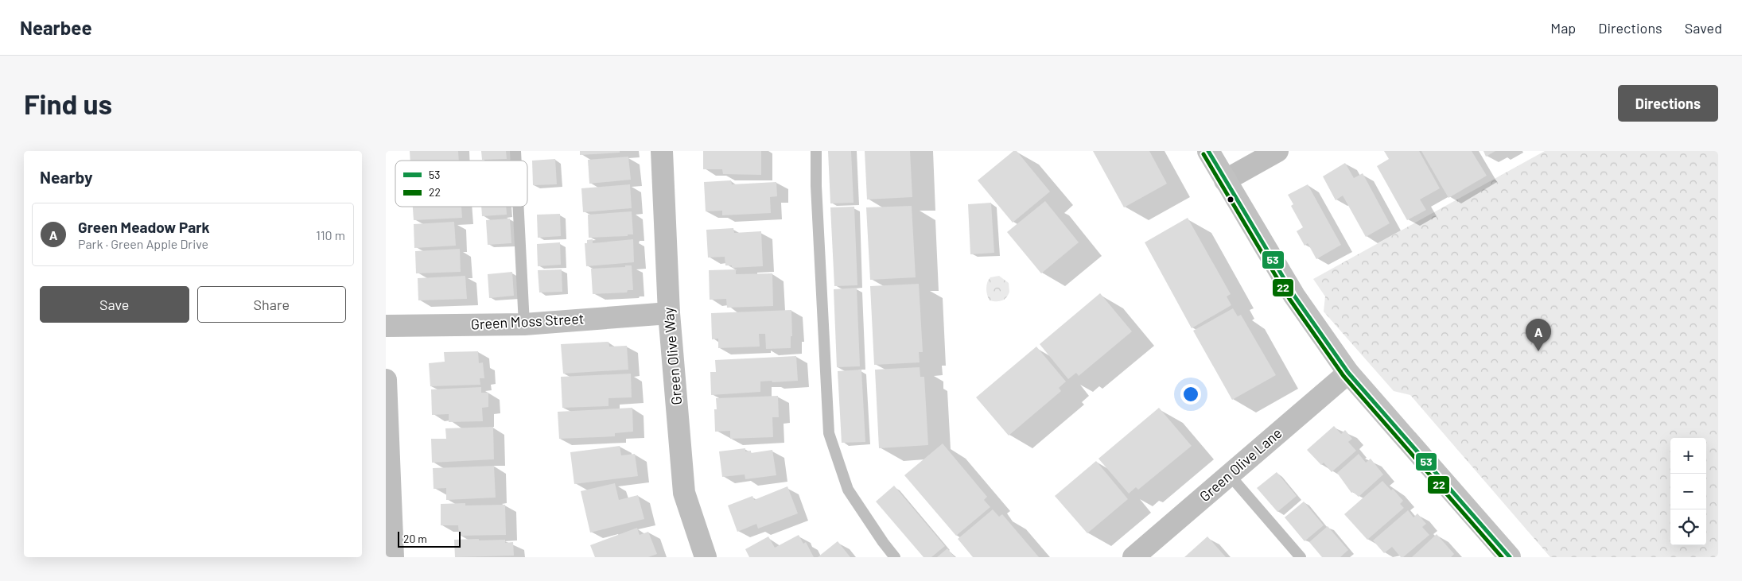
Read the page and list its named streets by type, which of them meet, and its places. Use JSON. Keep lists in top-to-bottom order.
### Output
{
  "streets": {
    "street": ["Green Moss Street", "Green Olive Way", "Green Olive Lane"]
  },
  "crossings": [
    ["Green Moss Street", "Green Olive Way"]
  ],
  "lines": ["transit line 53", "transit line 22"],
  "legend": ["53", "22"],
  "scale_bar": "20 m",
  "page": {
    "header": "Nearbee",
    "nav": ["Map", "Directions", "Saved"],
    "buttons": [
      "Directions",
      ["Save", "Share"]
    ],
    "title": "Find us",
    "heading": "Nearby",
    "list": [
      {
        "mark": "A",
        "name": "Green Meadow Park",
        "note": "Park · Green Apple Drive",
        "value": "110 m"
      }
    ],
    "pins": "A",
    "map_buttons": ["+", "−"],
    "scale": "20 m"
  }
}
